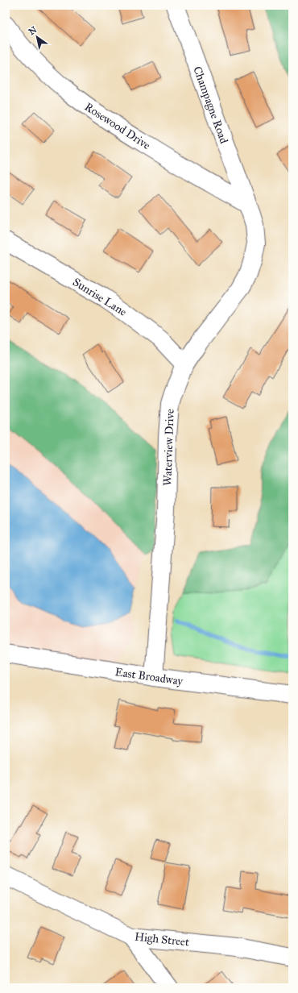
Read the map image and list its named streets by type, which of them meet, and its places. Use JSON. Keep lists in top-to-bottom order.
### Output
{
  "streets": {
    "street": [
      "Champagne Road",
      "Rosewood Drive",
      "Sunrise Lane",
      "Waterview Drive",
      "East Broadway",
      "High Street"
    ]
  },
  "crossings": [
    ["Champagne Road", "Rosewood Drive"],
    ["Champagne Road", "Waterview Drive"],
    ["Rosewood Drive", "Waterview Drive"],
    ["Sunrise Lane", "Waterview Drive"],
    ["Waterview Drive", "East Broadway"]
  ],
  "north": "top left"
}
